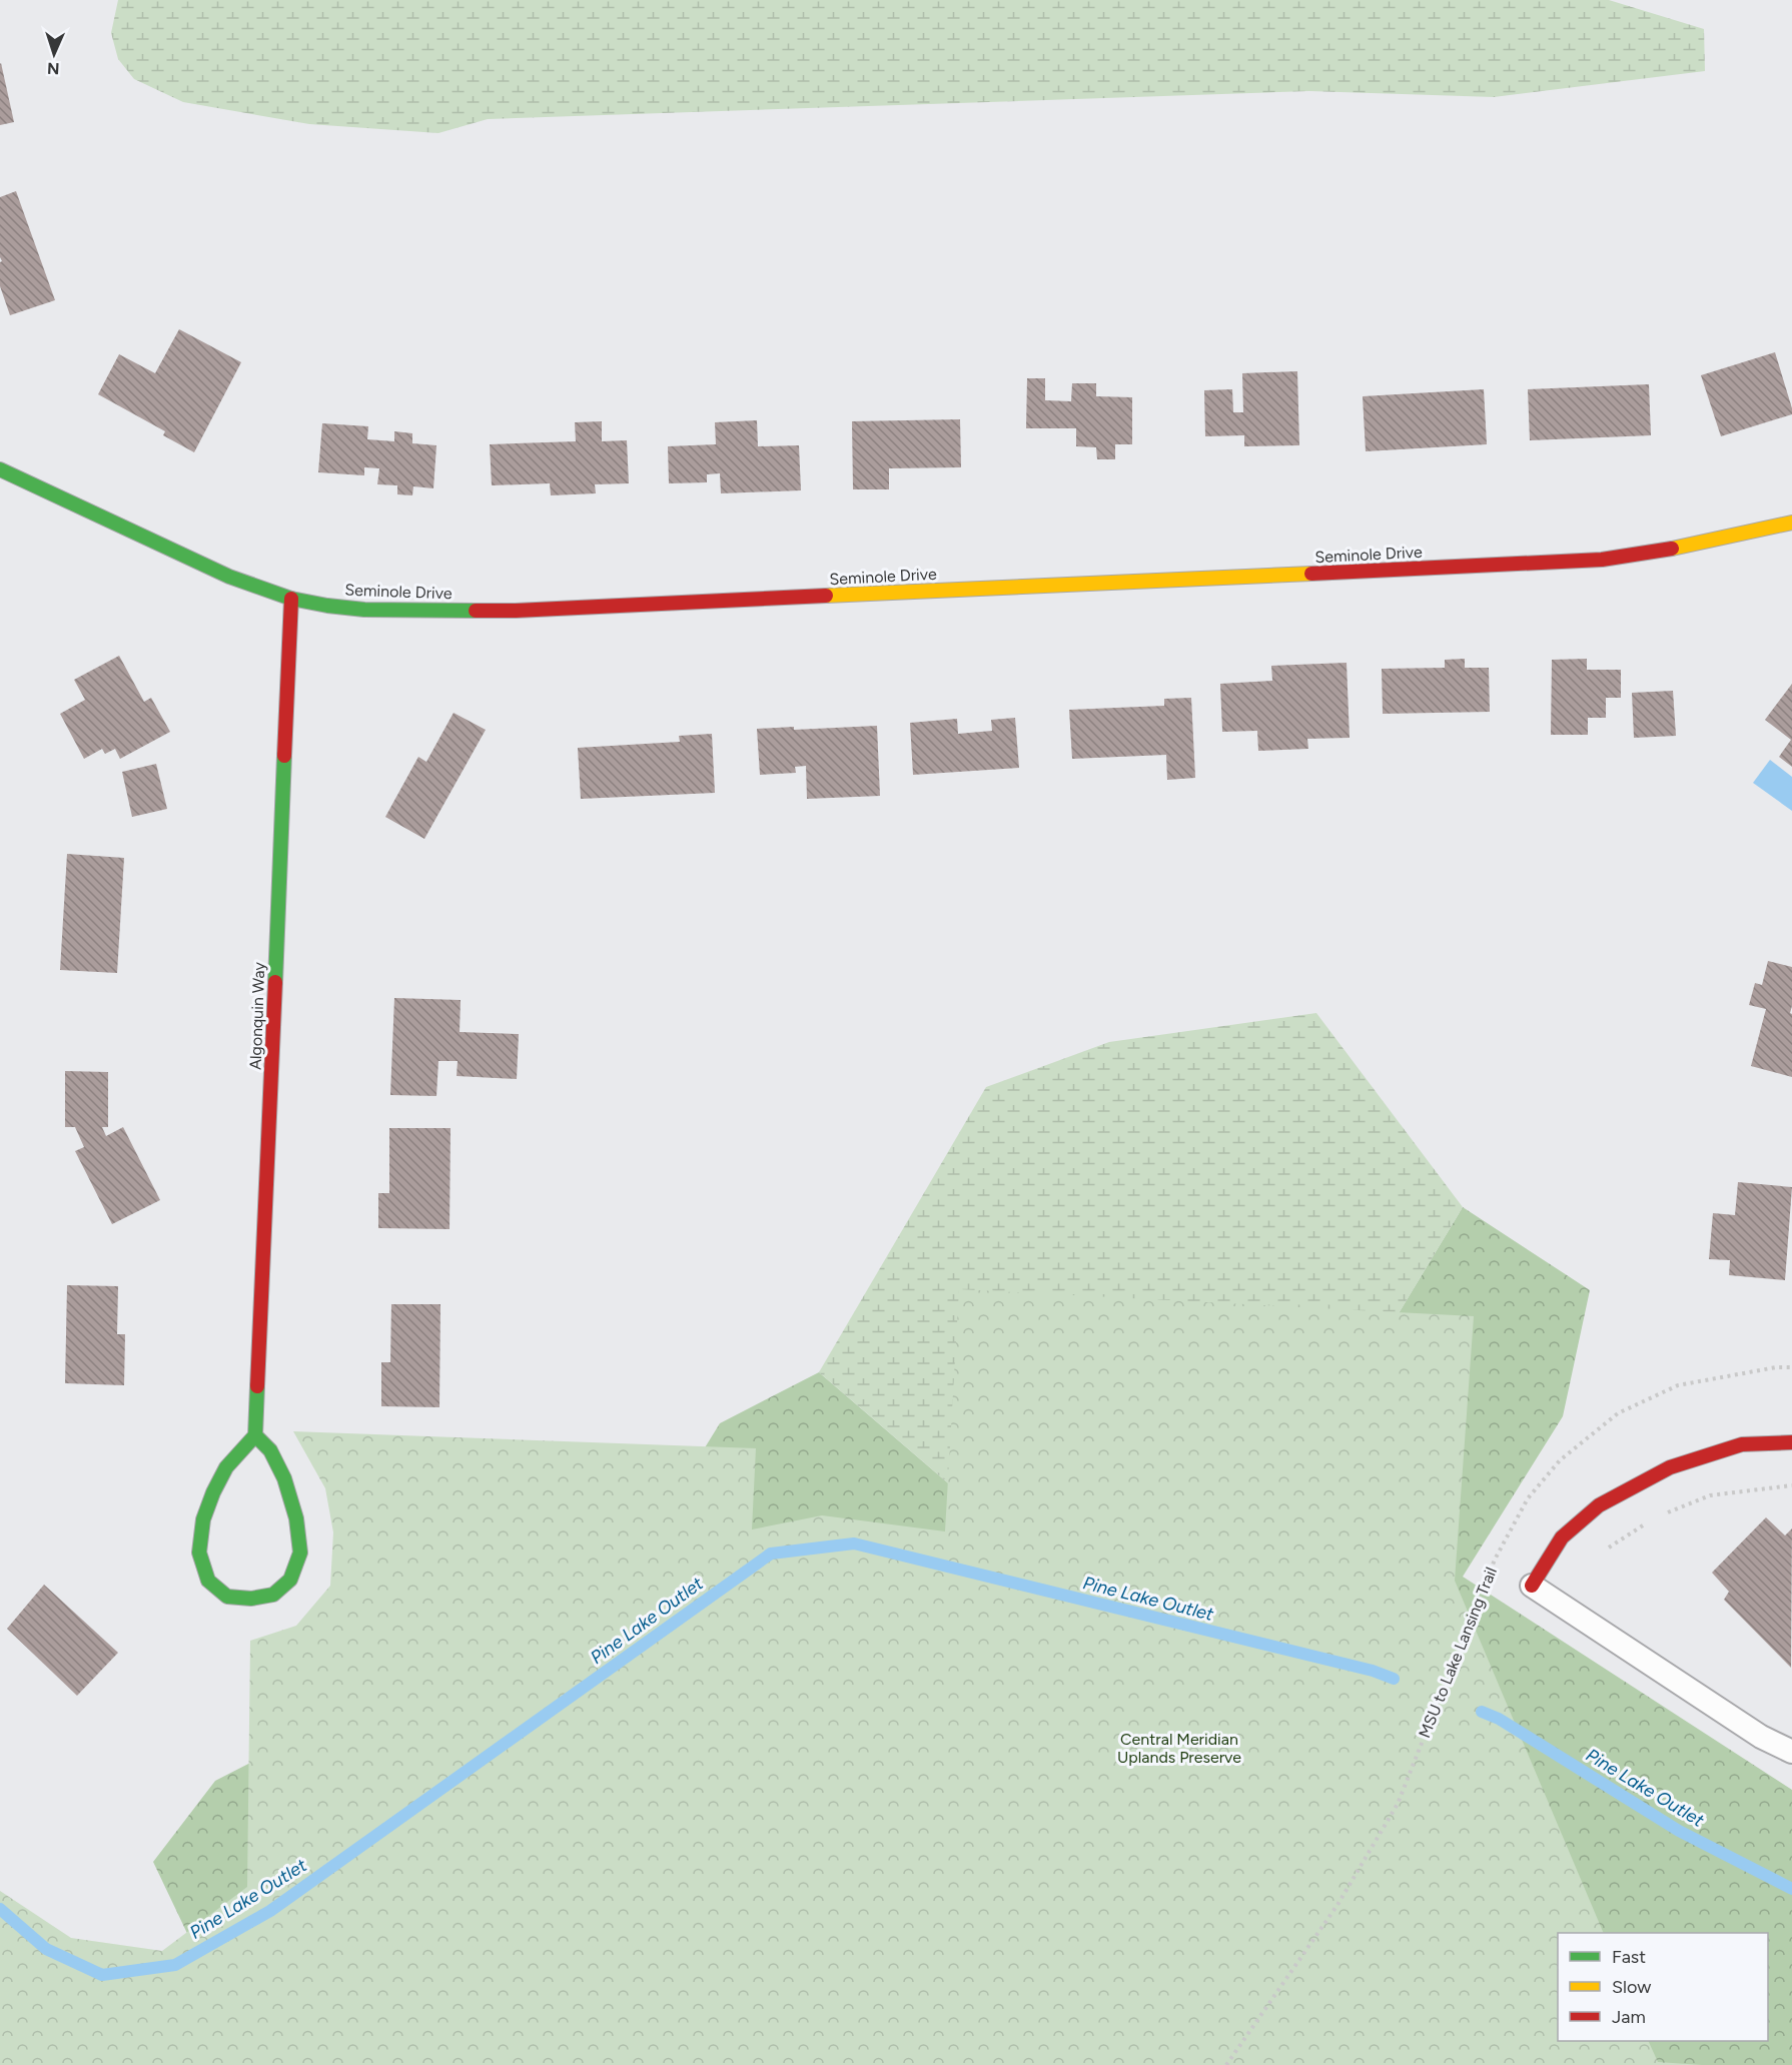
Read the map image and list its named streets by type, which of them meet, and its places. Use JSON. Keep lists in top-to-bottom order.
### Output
{
  "streets": {
    "street": ["Seminole Drive", "Algonquin Way"],
    "path": ["MSU to Lake Lansing Trail"]
  },
  "crossings": [
    ["Seminole Drive", "Algonquin Way"]
  ],
  "water": ["Pine Lake Outlet"],
  "parks": ["Central Meridian Uplands Preserve"],
  "legend": ["Fast", "Slow", "Jam"],
  "north": "bottom"
}
